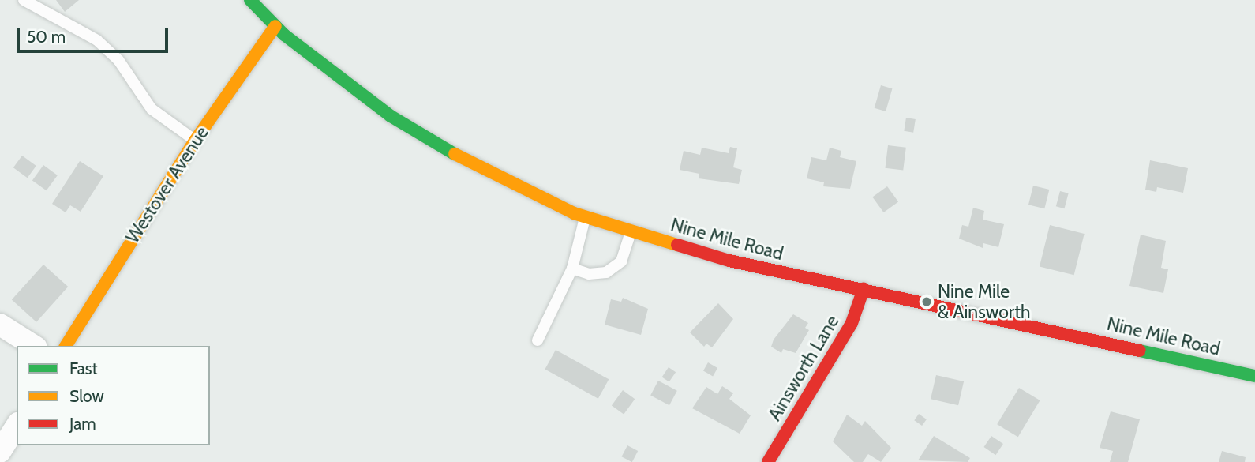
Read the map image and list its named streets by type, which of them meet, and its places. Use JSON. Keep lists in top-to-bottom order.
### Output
{
  "streets": {
    "main road": ["Westover Avenue", "Nine Mile Road", "Ainsworth Lane"]
  },
  "crossings": [
    ["Westover Avenue", "Nine Mile Road"],
    ["Nine Mile Road", "Ainsworth Lane"]
  ],
  "places": ["Nine Mile & Ainsworth"],
  "legend": ["Fast", "Slow", "Jam"],
  "scale_bar": "50 m"
}
